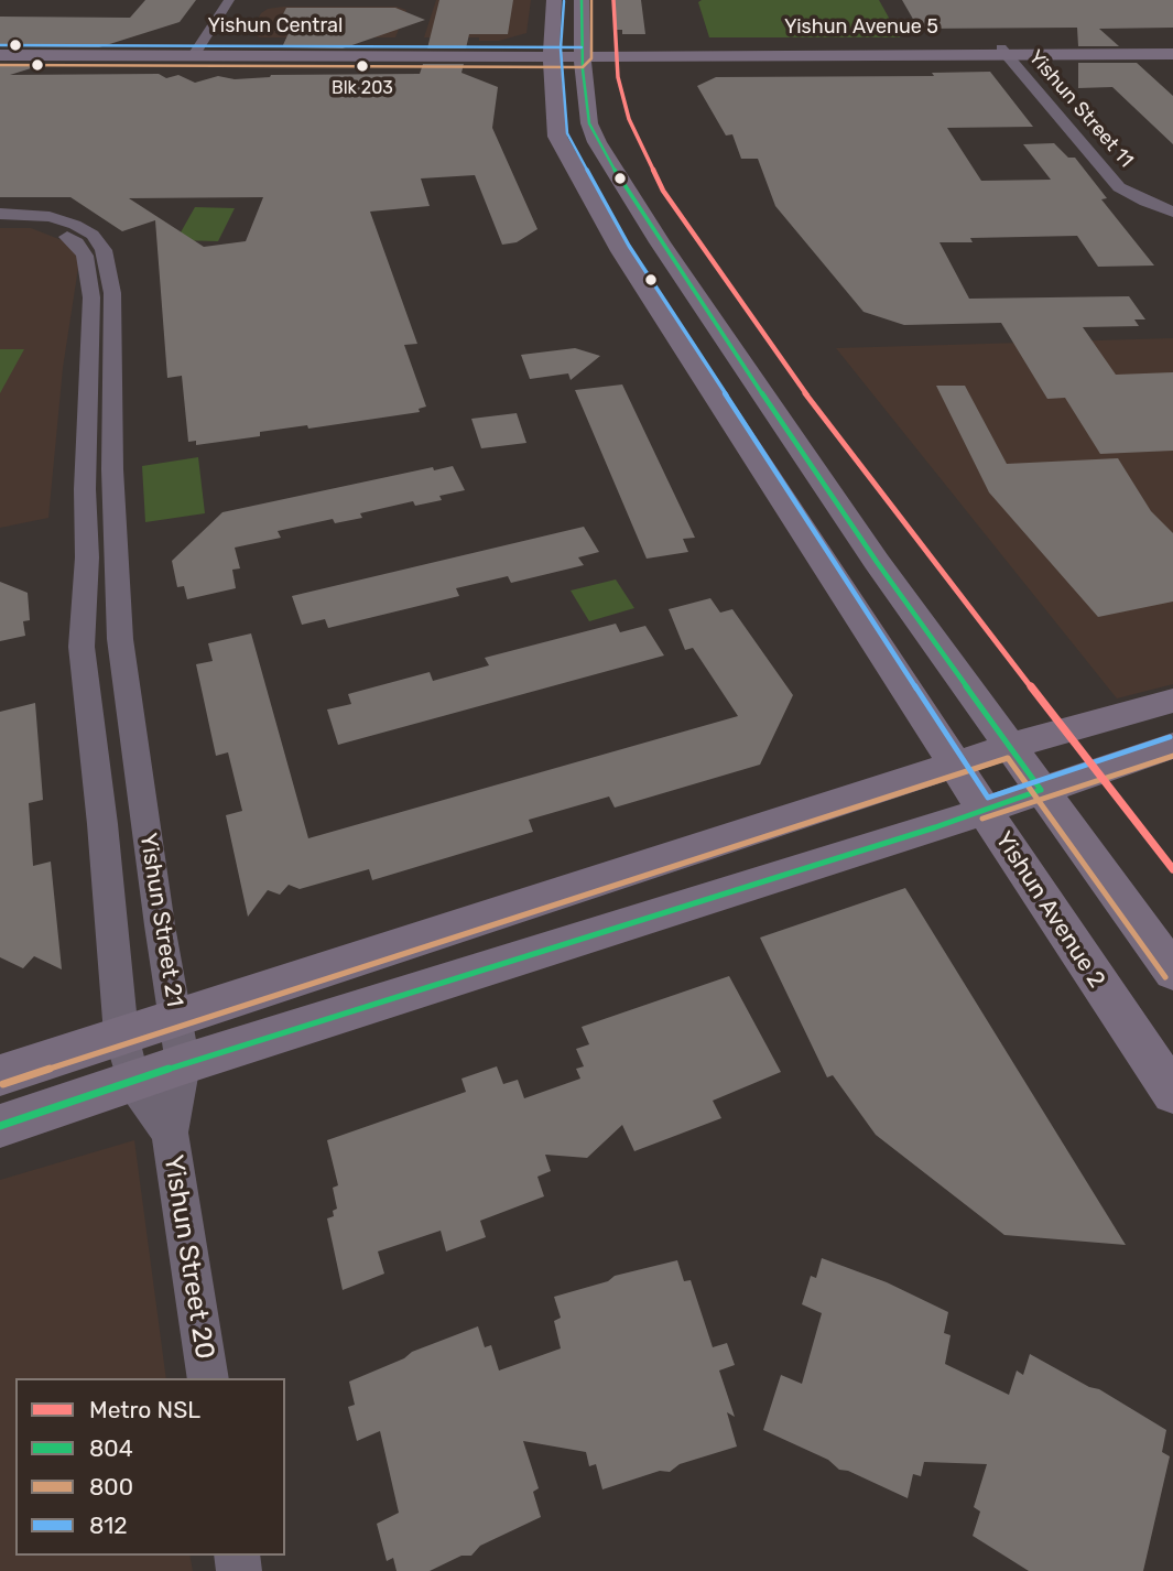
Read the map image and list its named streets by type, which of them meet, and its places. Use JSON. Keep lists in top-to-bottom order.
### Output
{
  "streets": {
    "main road": ["Yishun Central", "Yishun Avenue 5", "Yishun Avenue 2"],
    "street": ["Yishun Street 11", "Yishun Street 21", "Yishun Street 20"]
  },
  "crossings": [
    ["Yishun Central", "Yishun Avenue 5"],
    ["Yishun Central", "Yishun Avenue 2"],
    ["Yishun Avenue 5", "Yishun Street 11"],
    ["Yishun Avenue 5", "Yishun Avenue 2"],
    ["Yishun Street 21", "Yishun Street 20"]
  ],
  "places": ["Blk 203"],
  "lines": [
    "metro line NSL",
    "transit line 804",
    "transit line 800",
    "transit line 812"
  ],
  "legend": [
    "Metro NSL",
    "804",
    "800",
    "812"
  ]
}
